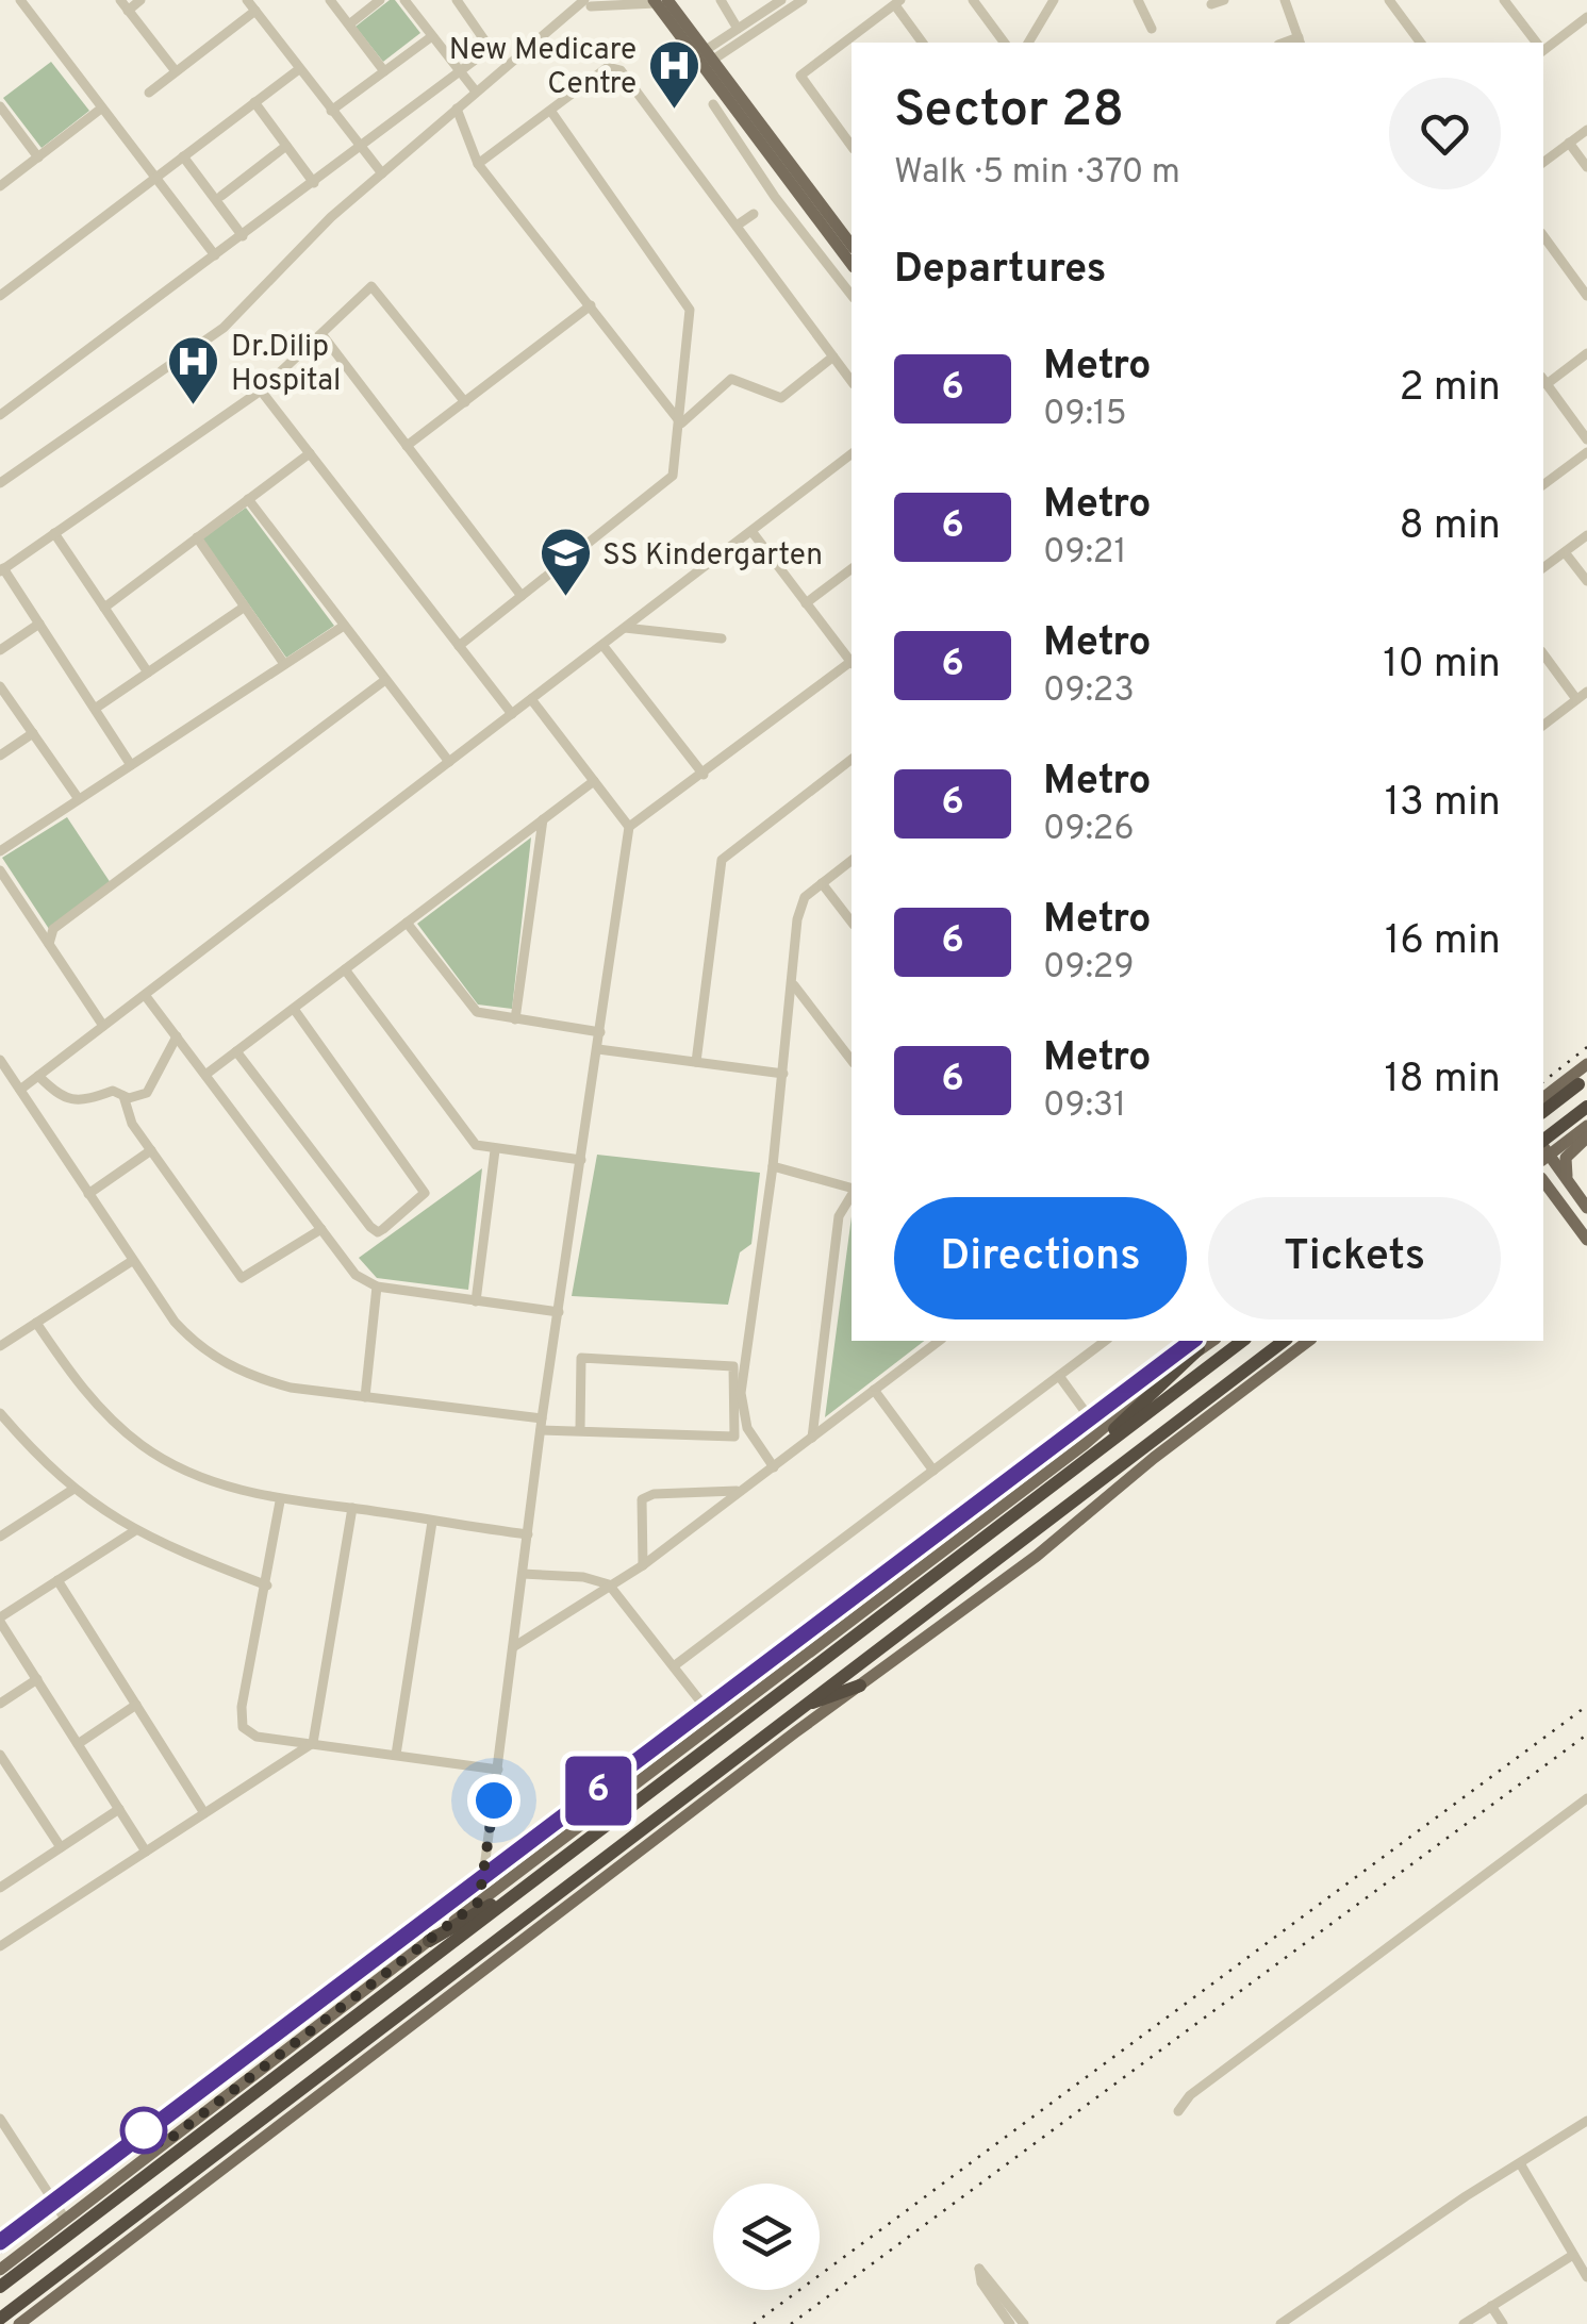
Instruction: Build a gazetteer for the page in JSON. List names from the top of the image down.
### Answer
{
  "places": {
    "hospital": ["New Medicare Centre", "Dr.Dilip Hospital"],
    "school or university": ["SS Kindergarten"]
  },
  "lines": ["metro line 6"],
  "page": {
    "on_map": "6",
    "heading": [
      ["Sector 28", "Walk · 5 min · 370 m"],
      "Departures"
    ],
    "list": [
      {
        "mark": "6",
        "name": "Metro",
        "note": "09:15",
        "value": "2 min"
      },
      {
        "mark": "6",
        "name": "Metro",
        "note": "09:21",
        "value": "8 min"
      },
      {
        "mark": "6",
        "name": "Metro",
        "note": "09:23",
        "value": "10 min"
      },
      {
        "mark": "6",
        "name": "Metro",
        "note": "09:26",
        "value": "13 min"
      },
      {
        "mark": "6",
        "name": "Metro",
        "note": "09:29",
        "value": "16 min"
      },
      {
        "mark": "6",
        "name": "Metro",
        "note": "09:31",
        "value": "18 min"
      }
    ],
    "buttons": ["Directions", "Tickets"]
  }
}
